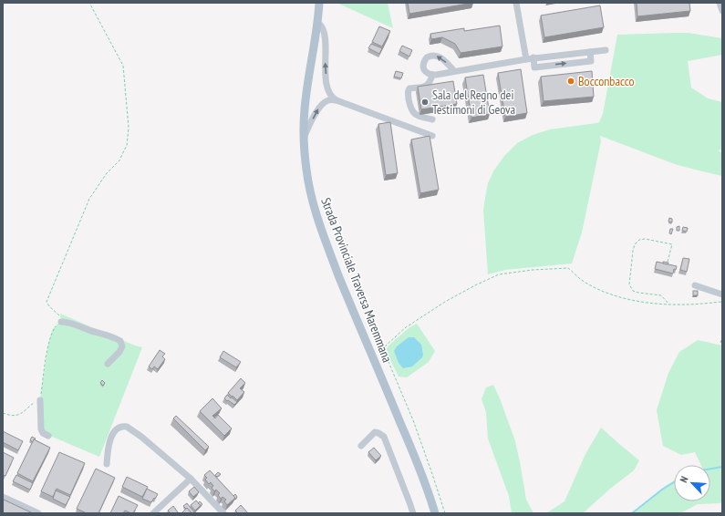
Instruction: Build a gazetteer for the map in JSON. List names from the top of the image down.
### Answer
{
  "streets": {
    "main road": ["Strada Provinciale Traversa Maremmana"]
  },
  "places": ["Bocconbacco", "Sala del Regno dei Testimoni di Geova"],
  "north": "top left"
}
